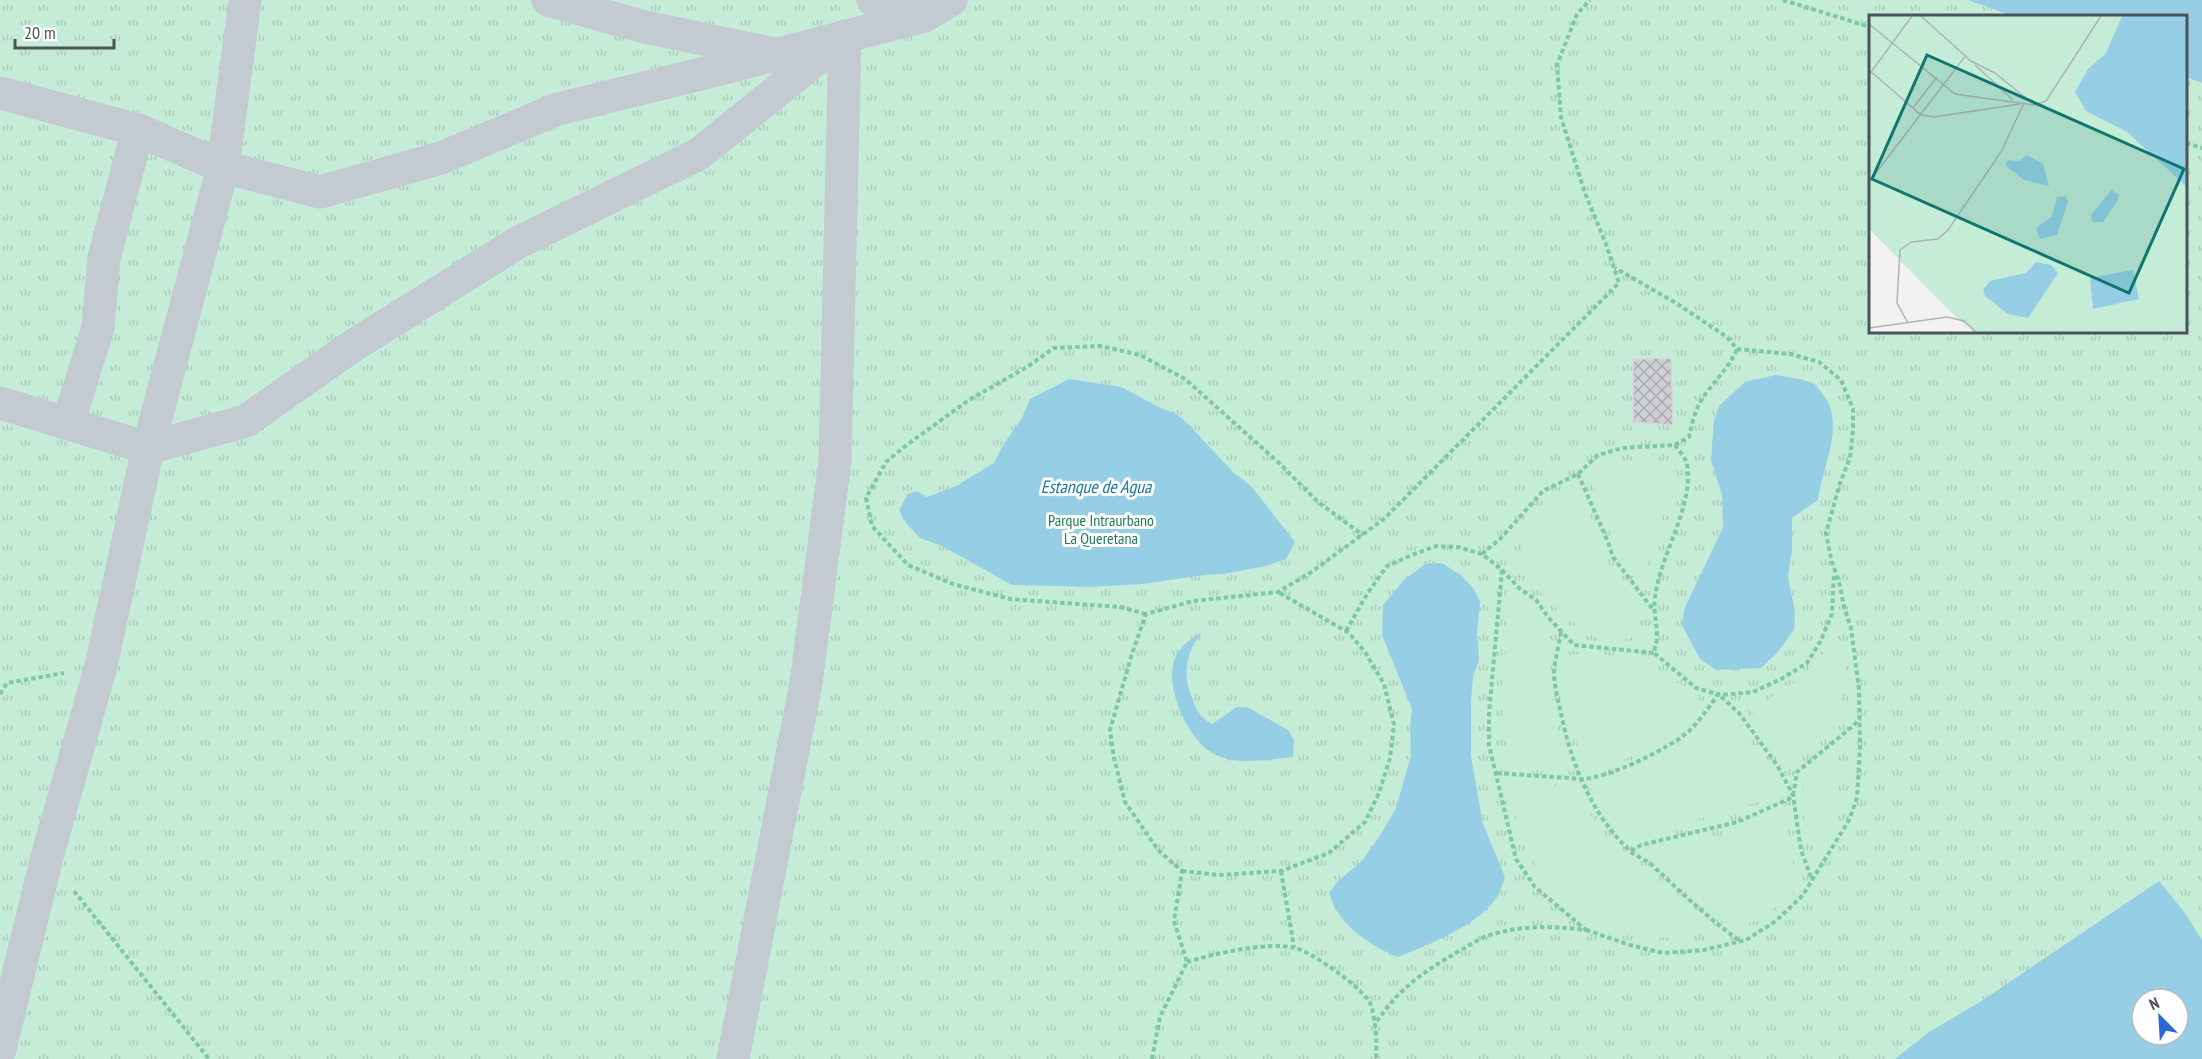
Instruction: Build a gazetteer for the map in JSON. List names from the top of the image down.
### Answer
{
  "water": ["Estanque de Agua"],
  "parks": ["Parque Intraurbano La Queretana"],
  "scale_bar": "20 m",
  "north": "top left"
}
